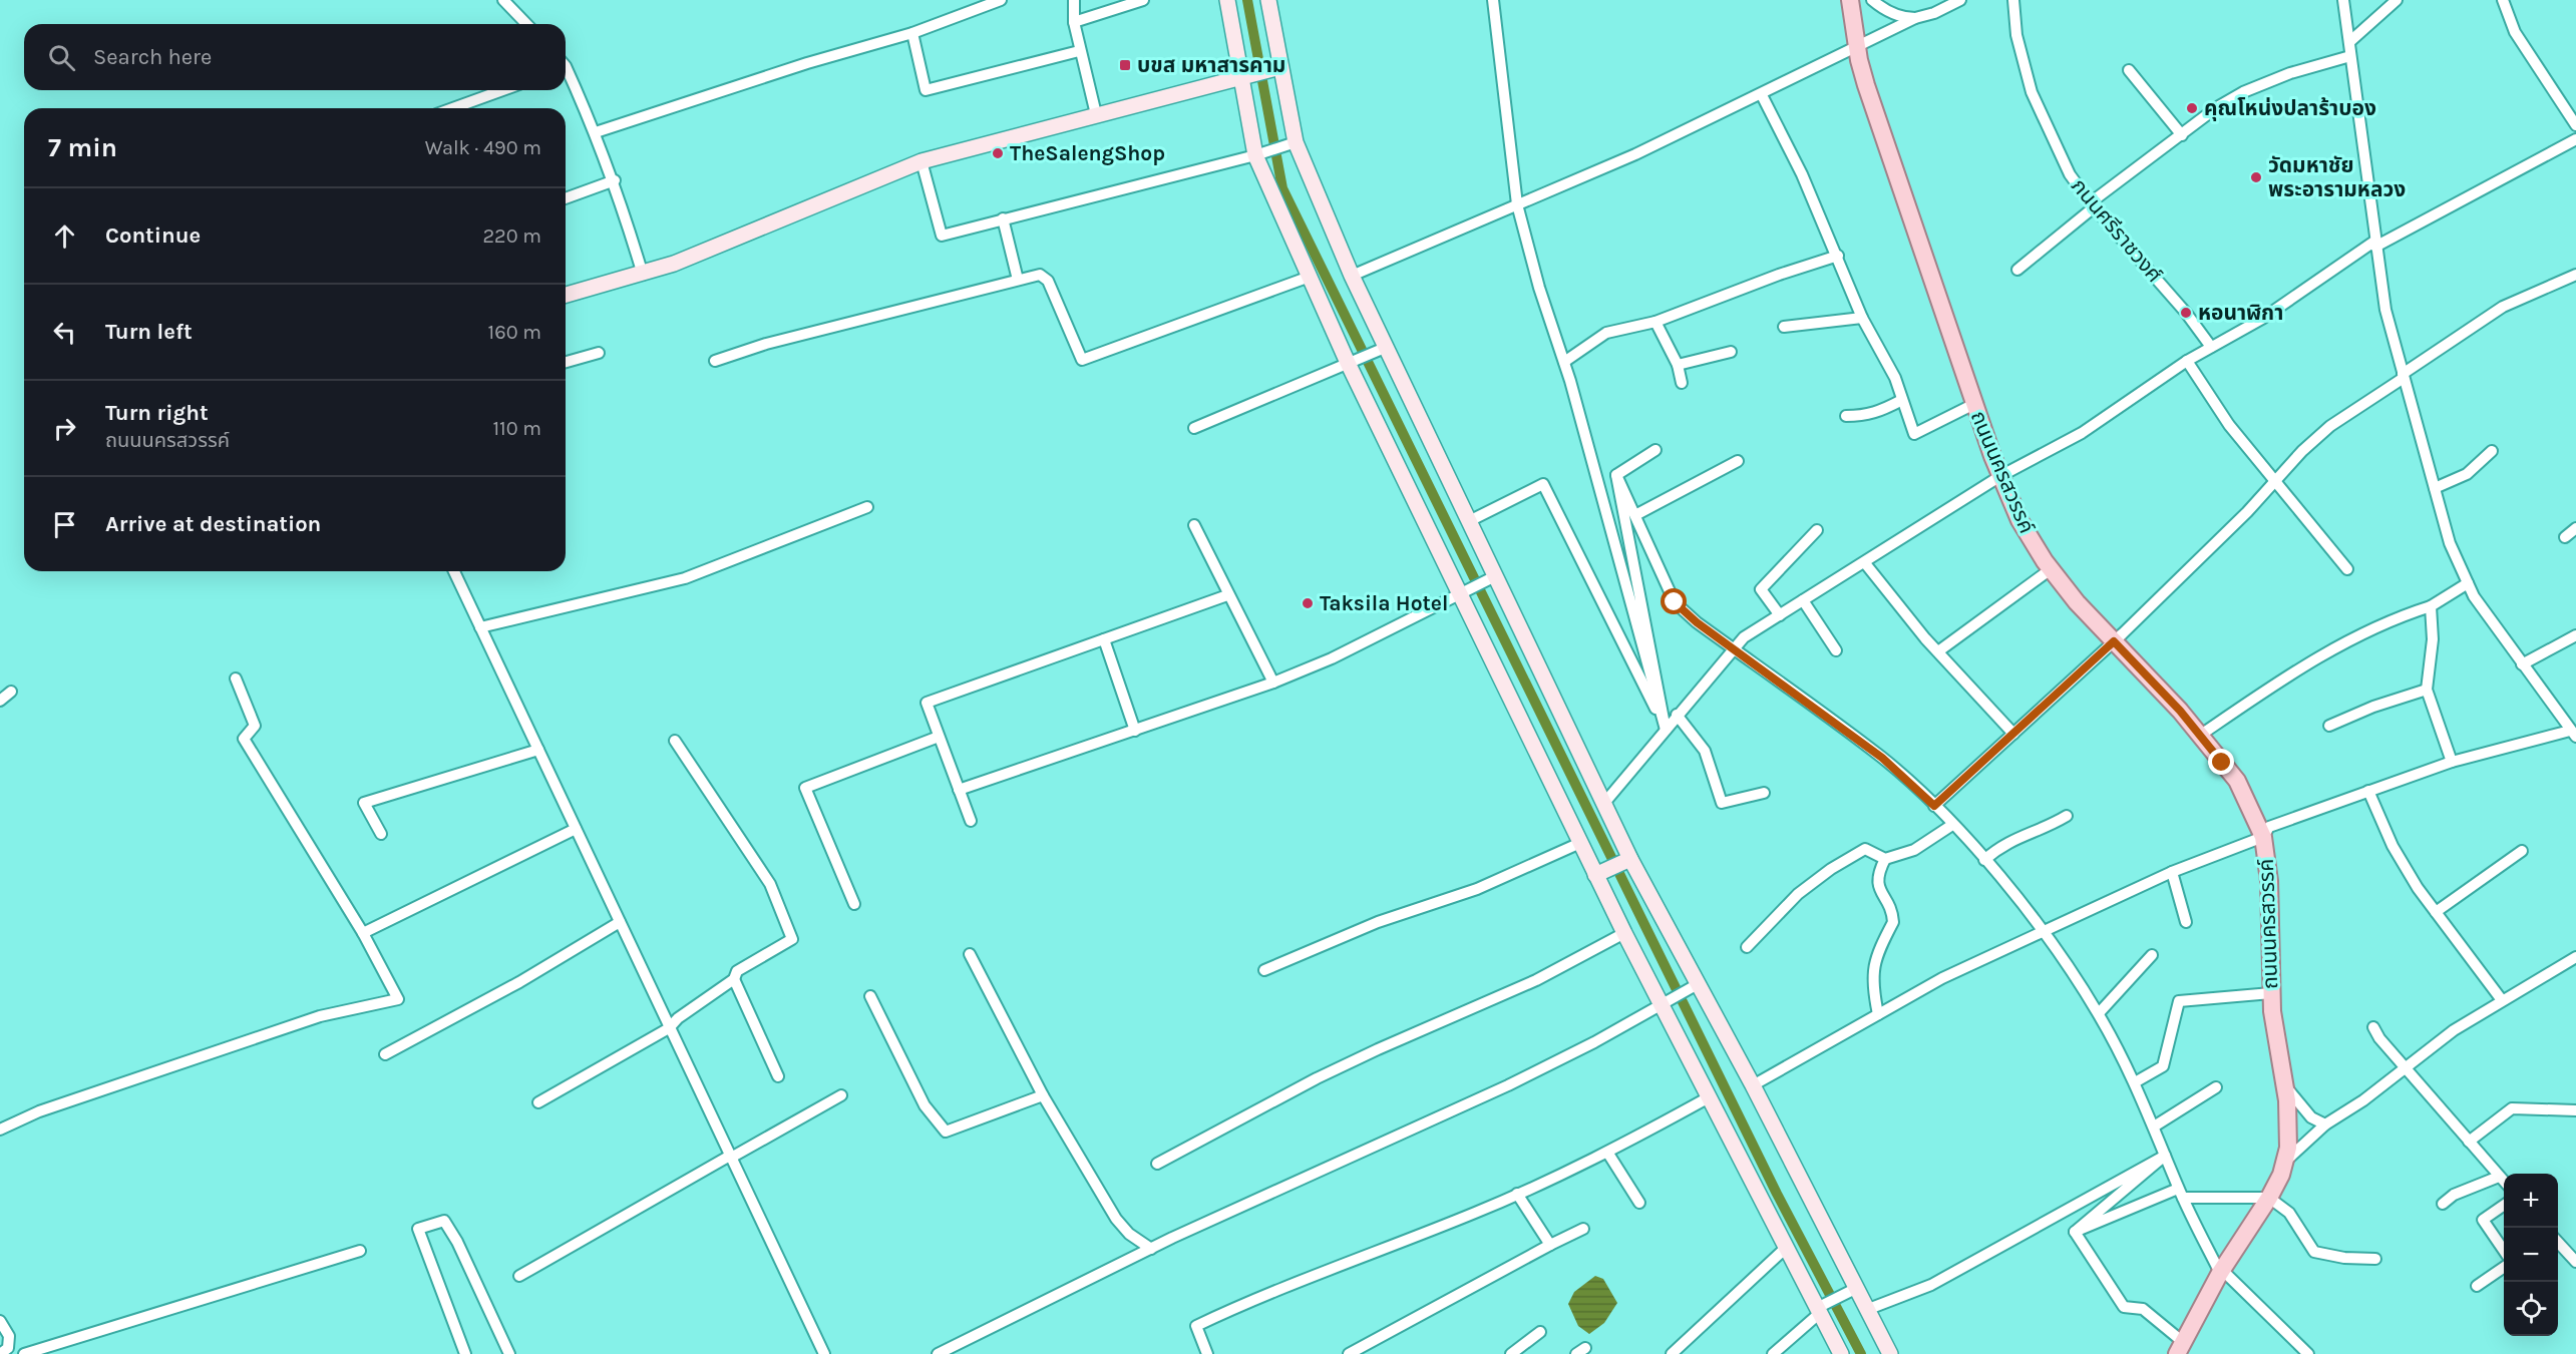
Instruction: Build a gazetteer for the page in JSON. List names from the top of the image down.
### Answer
{
  "streets": {
    "main road": ["ถนนนครสวรรค์"],
    "street": ["ภนนศรีราชวงศ์"]
  },
  "places": {
    "transit": ["บขส มหาสารคาม"],
    "other": [
      "คุณโหน่งปลาร้าบอง",
      "TheSalengShop",
      "วัดมหาชัย พระอารามหลวง",
      "หอนาฬิกา",
      "Taksila Hotel"
    ]
  },
  "page": {
    "search": "Search here",
    "heading": ["7 min", "Walk · 490 m"],
    "list": [
      ["Continue", "220 m"],
      ["Turn left", "160 m"],
      ["Turn right", "ถนนนครสวรรค์", "110 m"],
      "Arrive at destination"
    ],
    "map_buttons": ["+", "−"]
  }
}
